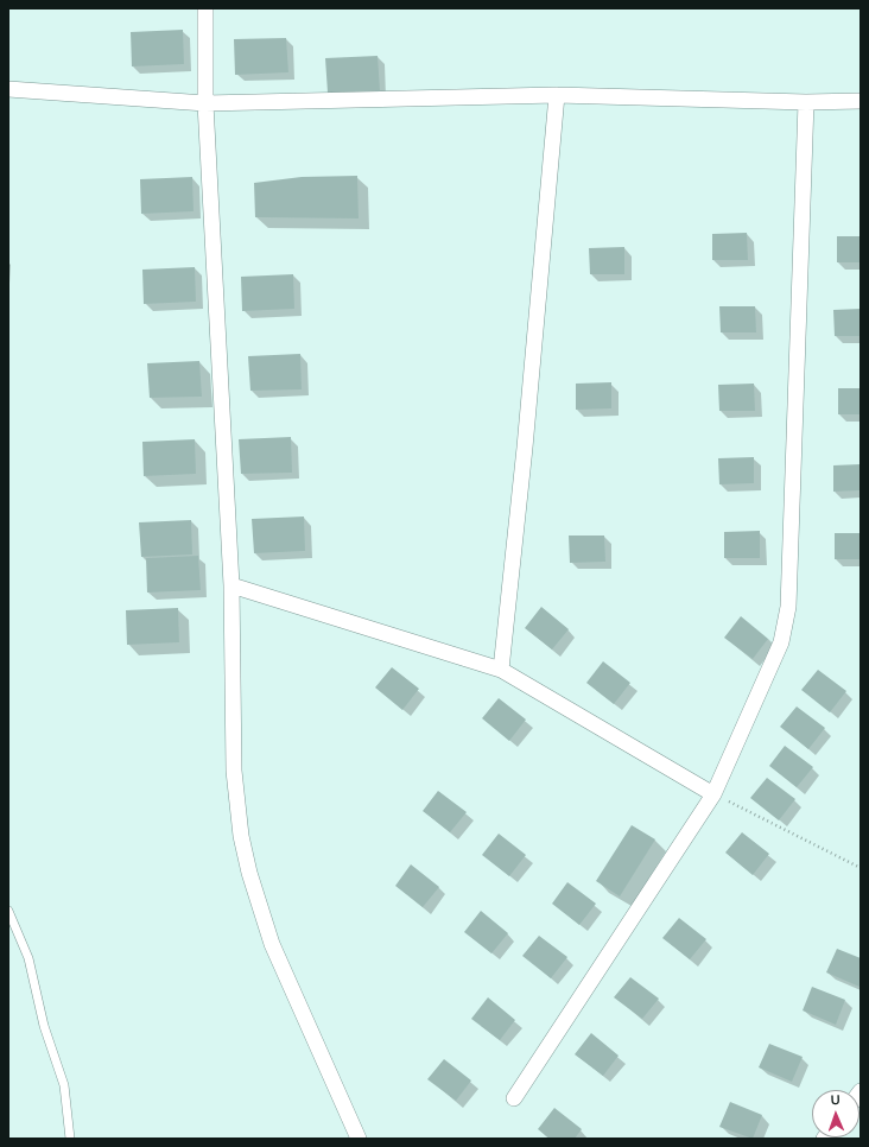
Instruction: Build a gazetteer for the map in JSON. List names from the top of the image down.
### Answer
{
  "north": "top"
}
